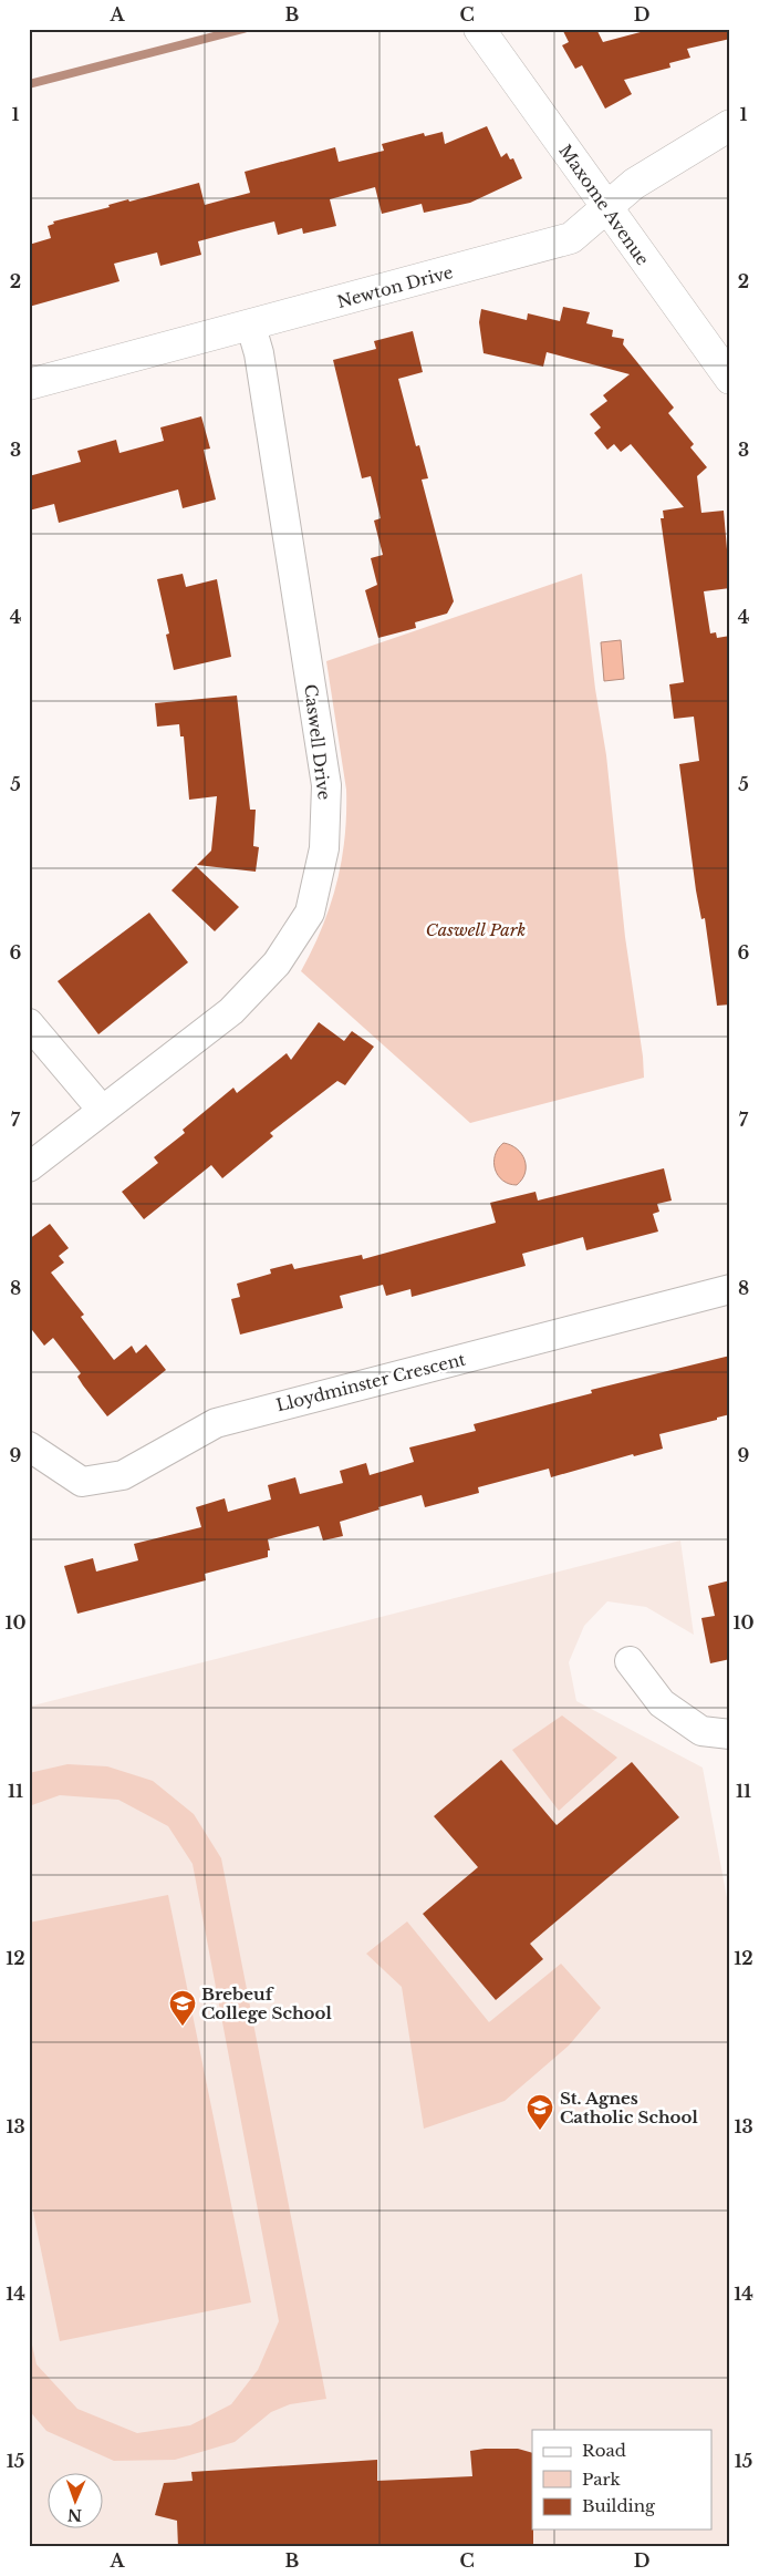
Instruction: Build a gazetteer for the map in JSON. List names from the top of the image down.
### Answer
{
  "streets": {
    "street": [
      "Maxome Avenue",
      "Newton Drive",
      "Caswell Drive",
      "Lloydminster Crescent"
    ]
  },
  "crossings": [
    ["Maxome Avenue", "Newton Drive"],
    ["Newton Drive", "Caswell Drive"]
  ],
  "parks": ["Caswell Park"],
  "places": {
    "school or university": ["Brebeuf College School", "St. Agnes Catholic School"]
  },
  "legend": ["Road", "Park", "Building"],
  "north": "bottom",
  "grid": {
    "columns": [
      "A",
      "B",
      "C",
      "D"
    ],
    "rows": [
      "1",
      "2",
      "3",
      "4",
      "5",
      "6",
      "7",
      "8",
      "9",
      "10",
      "11",
      "12",
      "13",
      "14",
      "15"
    ]
  }
}
